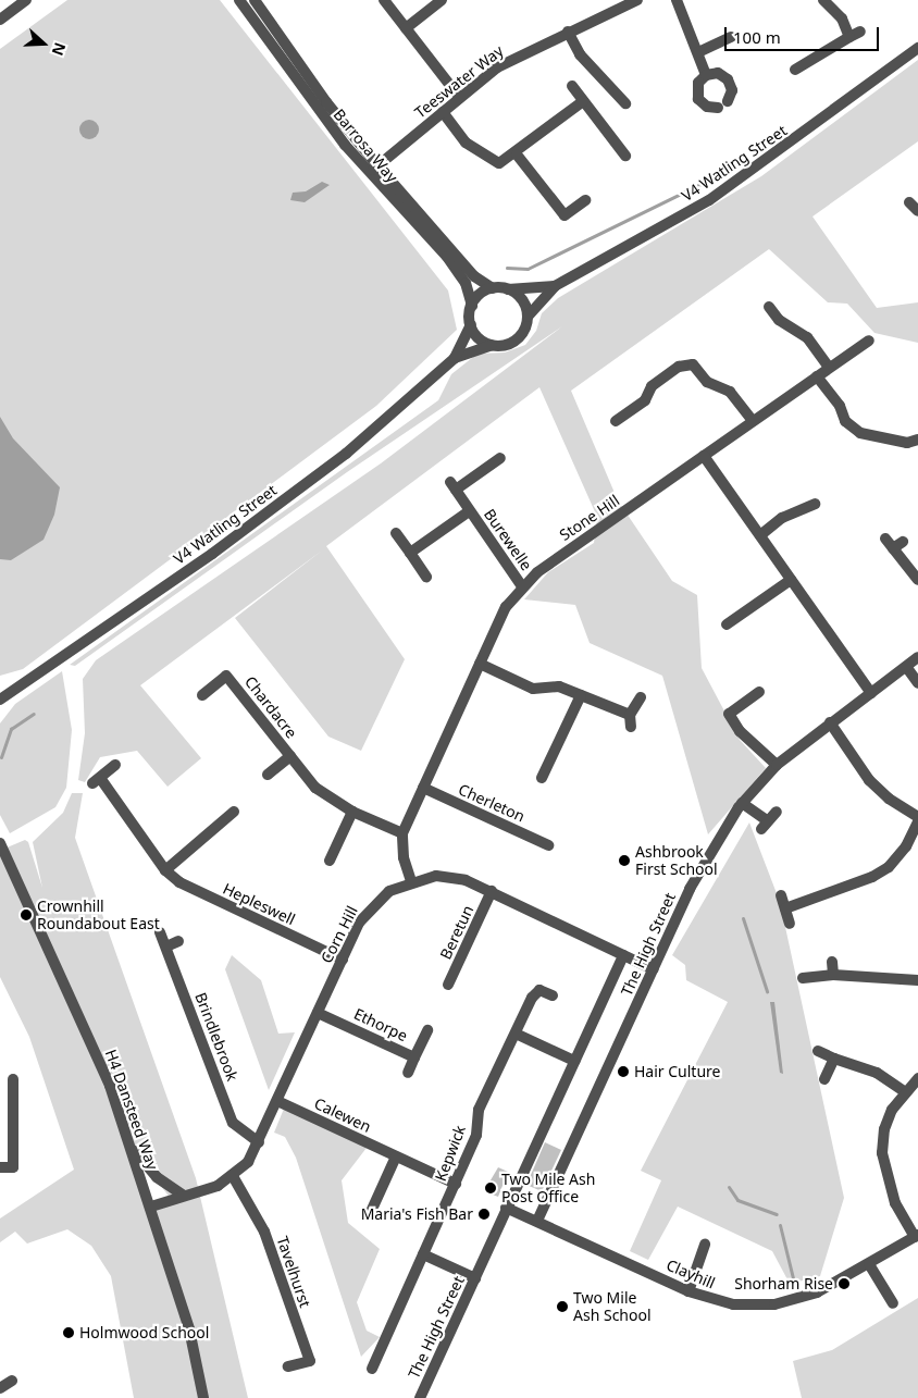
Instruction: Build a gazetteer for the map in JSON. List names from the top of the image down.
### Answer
{
  "streets": {
    "street": [
      "Teeswater Way",
      "Barrosa Way",
      "V4 Watling Street",
      "Stone Hill",
      "Burewelle",
      "Chardacre",
      "Cherleton",
      "Hepleswell",
      "Beretun",
      "Corn Hill",
      "The High Street",
      "Ethorpe",
      "Brindlebrook",
      "H4 Dansteed Way",
      "Calewen",
      "Kepwick",
      "Tavelhurst",
      "Clayhill"
    ]
  },
  "crossings": [
    ["Teeswater Way", "Barrosa Way"],
    ["Barrosa Way", "V4 Watling Street"],
    ["Stone Hill", "Burewelle"],
    ["Stone Hill", "Chardacre"],
    ["Stone Hill", "Cherleton"],
    ["Stone Hill", "Corn Hill"],
    ["Hepleswell", "Corn Hill"],
    ["Beretun", "Corn Hill"],
    ["Corn Hill", "The High Street"],
    ["Corn Hill", "Ethorpe"],
    ["Corn Hill", "Brindlebrook"],
    ["Corn Hill", "H4 Dansteed Way"],
    ["Corn Hill", "Calewen"],
    ["Corn Hill", "Tavelhurst"],
    ["The High Street", "Clayhill"],
    ["Calewen", "Kepwick"]
  ],
  "places": [
    "Ashbrook First School",
    "Crownhill Roundabout East",
    "Hair Culture",
    "Two Mile Ash Post Office",
    "Maria's Fish Bar",
    "Shorham Rise",
    "Two Mile Ash School",
    "Holmwood School"
  ],
  "scale_bar": "100 m",
  "north": "right"
}
